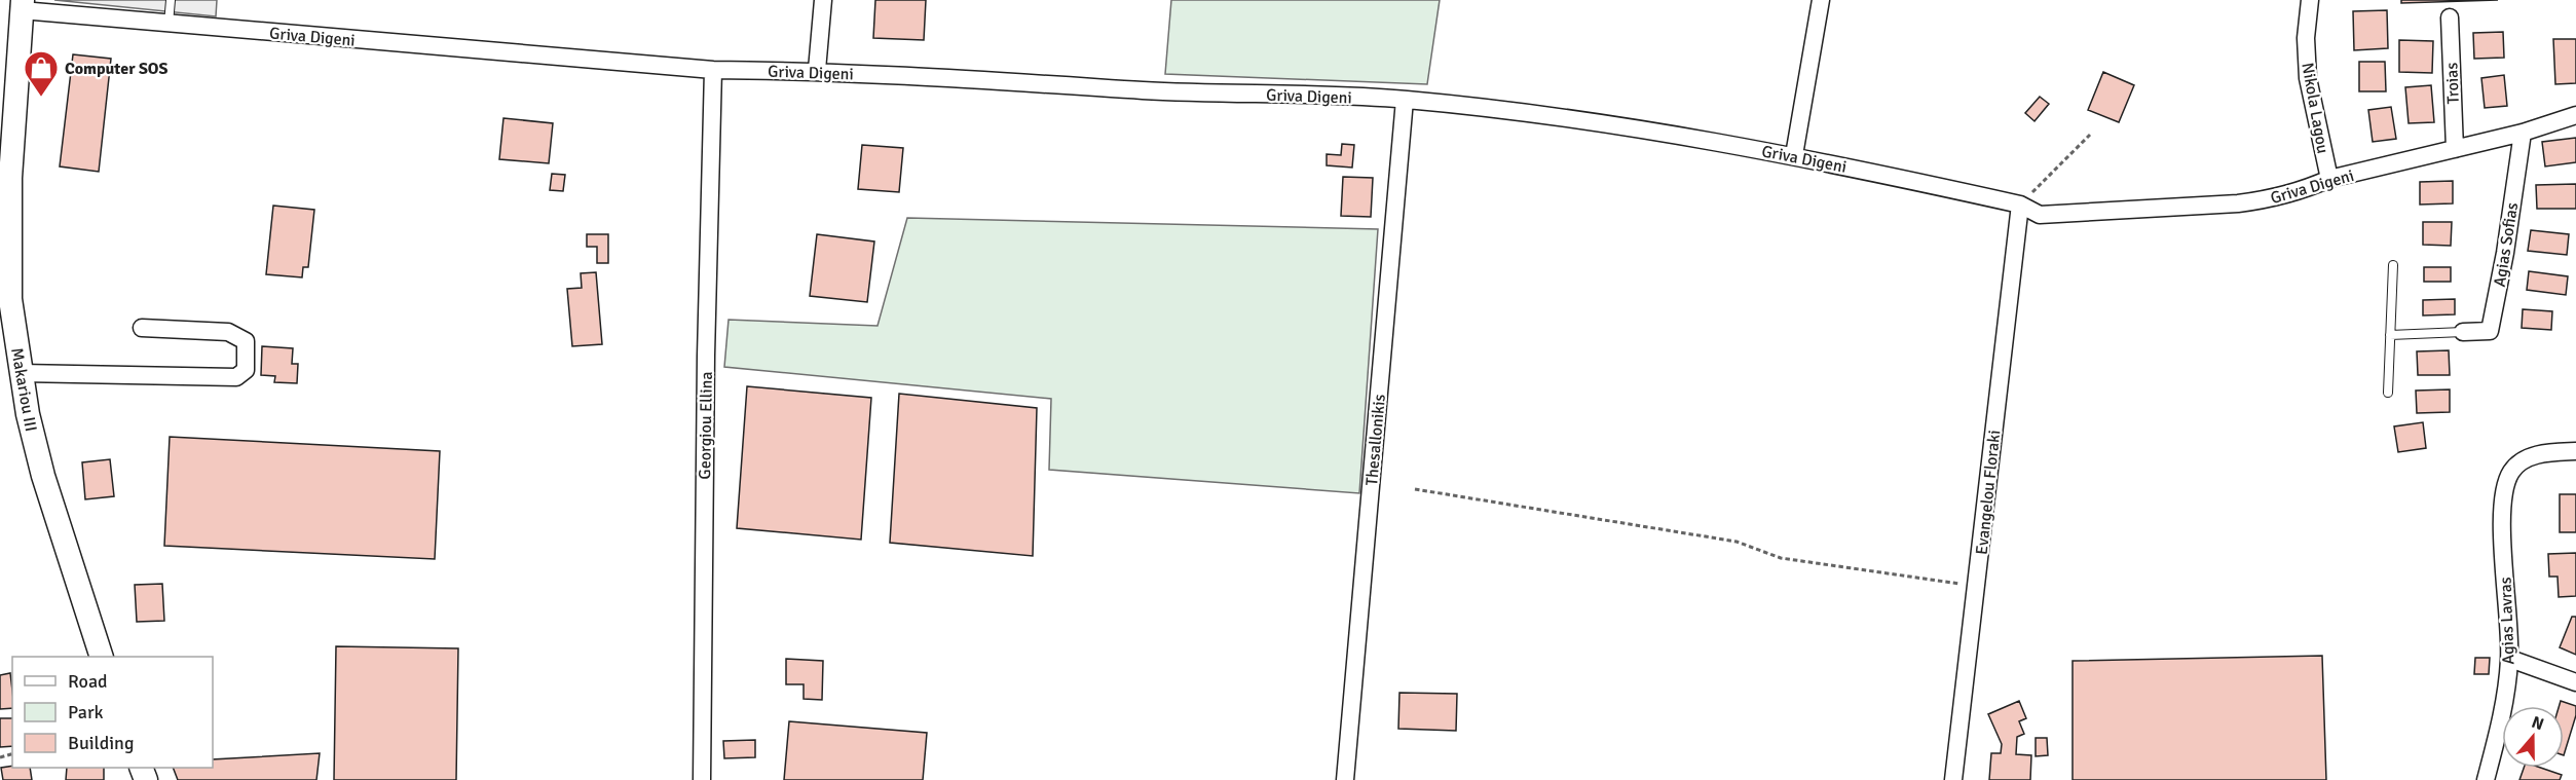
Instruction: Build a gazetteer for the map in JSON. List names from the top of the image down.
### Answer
{
  "streets": {
    "main road": ["Makariou III"],
    "street": [
      "Griva Digeni",
      "Troias",
      "Nikola Lagou",
      "Agias Sofias",
      "Georgiou Ellina",
      "Thesallonikis",
      "Evangelou Floraki",
      "Agias Lavras"
    ]
  },
  "crossings": [
    ["Griva Digeni", "Troias"],
    ["Griva Digeni", "Nikola Lagou"],
    ["Griva Digeni", "Agias Sofias"],
    ["Griva Digeni", "Makariou III"],
    ["Griva Digeni", "Georgiou Ellina"],
    ["Griva Digeni", "Thesallonikis"],
    ["Griva Digeni", "Evangelou Floraki"]
  ],
  "places": {
    "shop": ["Computer SOS"]
  },
  "legend": ["Road", "Park", "Building"],
  "north": "top"
}
